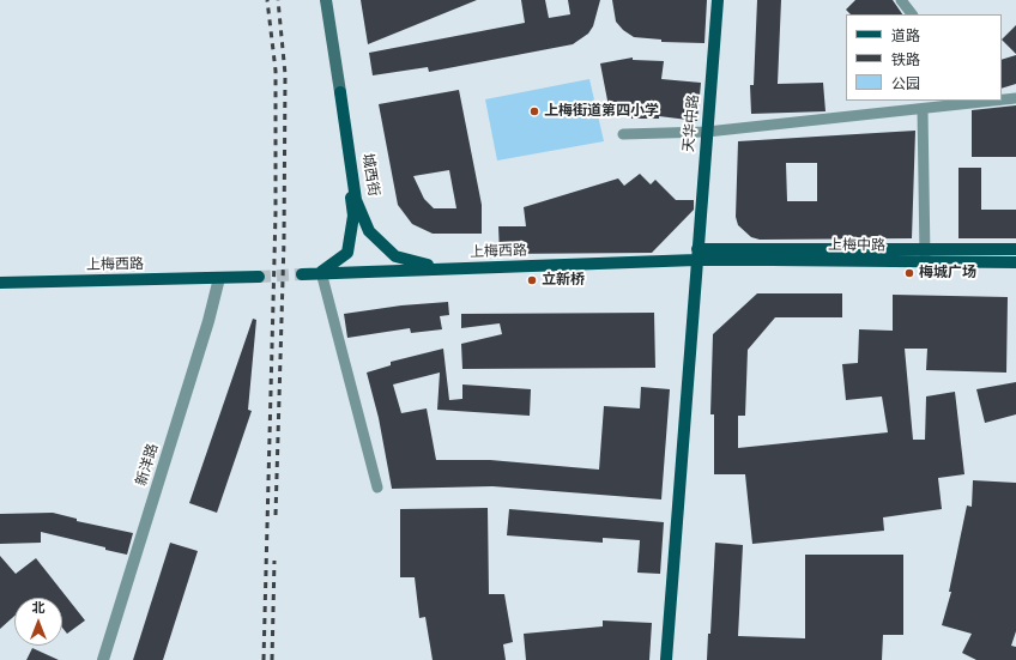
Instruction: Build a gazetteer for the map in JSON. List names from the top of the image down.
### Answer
{
  "streets": {
    "main road": [
      "天华中路",
      "城西街",
      "上梅中路",
      "上梅西路"
    ],
    "street": ["新洋路"]
  },
  "crossings": [
    ["天华中路", "上梅中路"],
    ["天华中路", "上梅西路"],
    ["城西街", "上梅西路"],
    ["上梅中路", "上梅西路"],
    ["上梅西路", "新洋路"]
  ],
  "places": ["上梅街道第四小学", "梅城广场", "立新桥"],
  "legend": ["道路", "铁路", "公园"],
  "north": "top"
}
